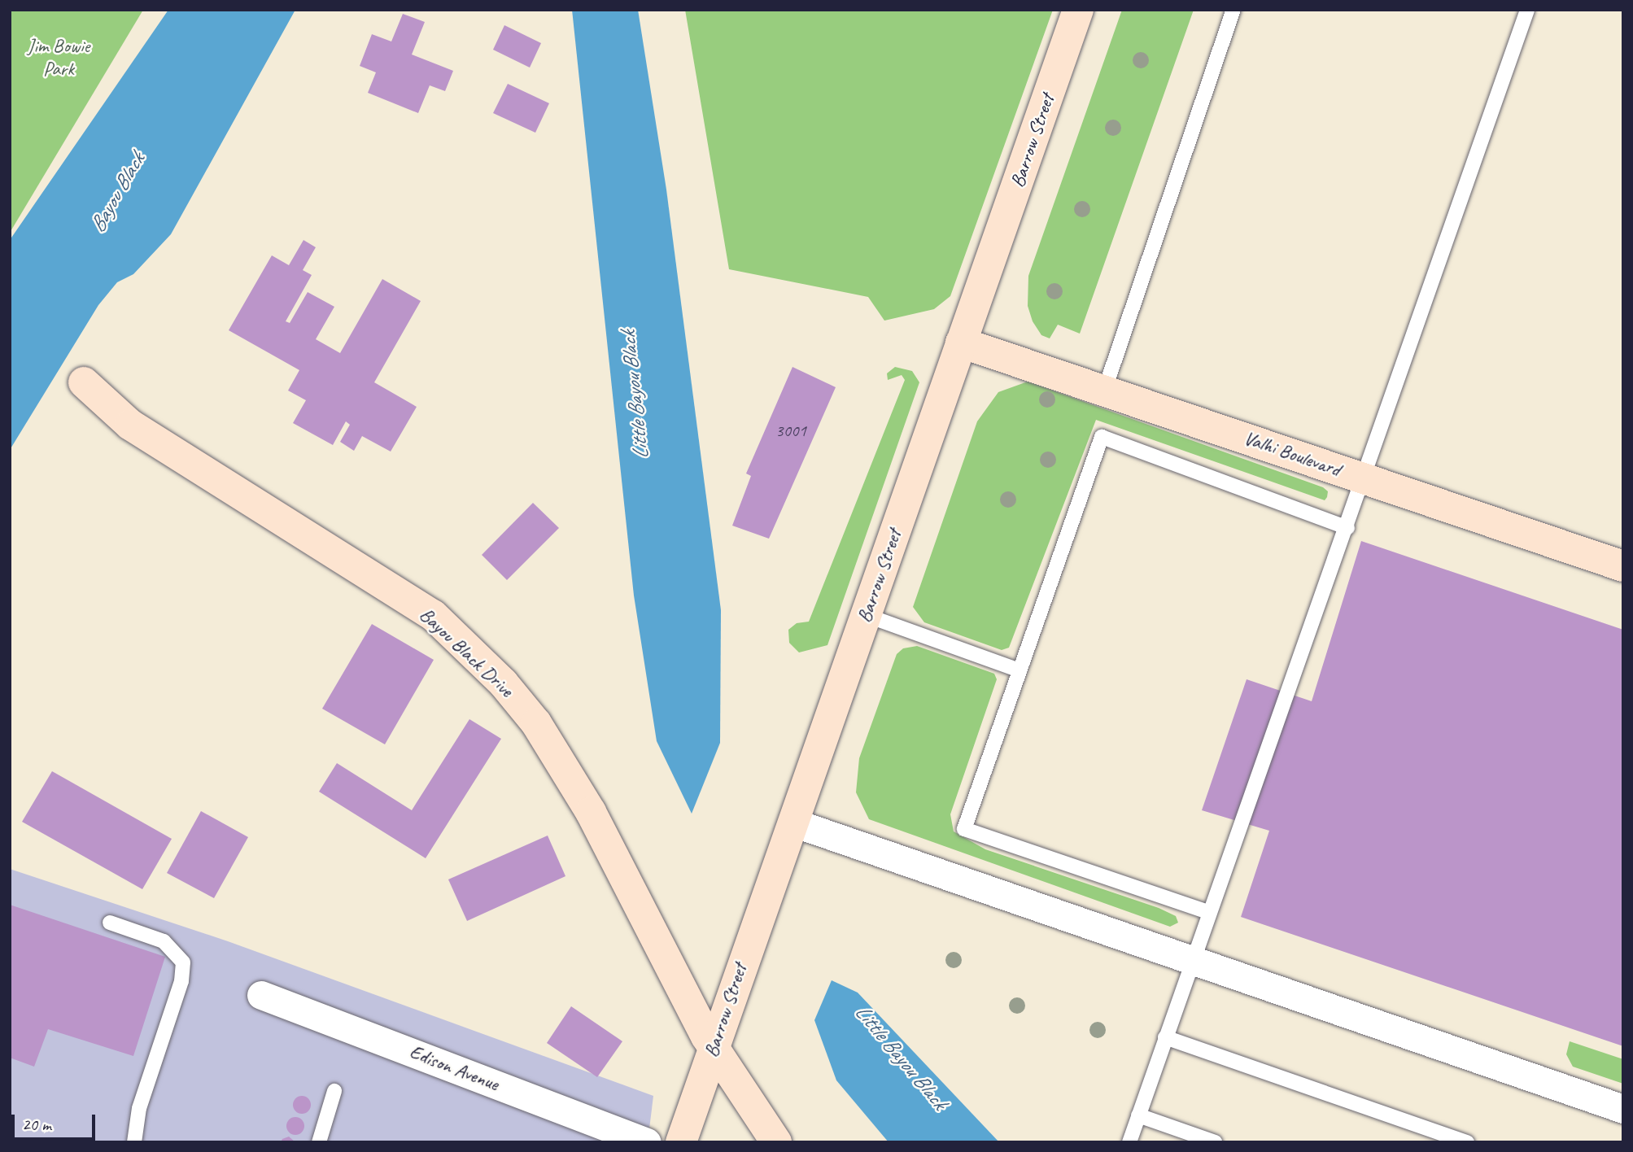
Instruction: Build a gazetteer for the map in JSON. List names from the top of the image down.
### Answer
{
  "streets": {
    "street": [
      "Barrow Street",
      "Valhi Boulevard",
      "Bayou Black Drive",
      "Edison Avenue"
    ]
  },
  "crossings": [
    ["Barrow Street", "Valhi Boulevard"],
    ["Barrow Street", "Bayou Black Drive"]
  ],
  "water": ["Bayou Black", "Little Bayou Black"],
  "parks": ["Jim Bowie Park"],
  "house_numbers": ["3001"],
  "scale_bar": "20 m"
}
